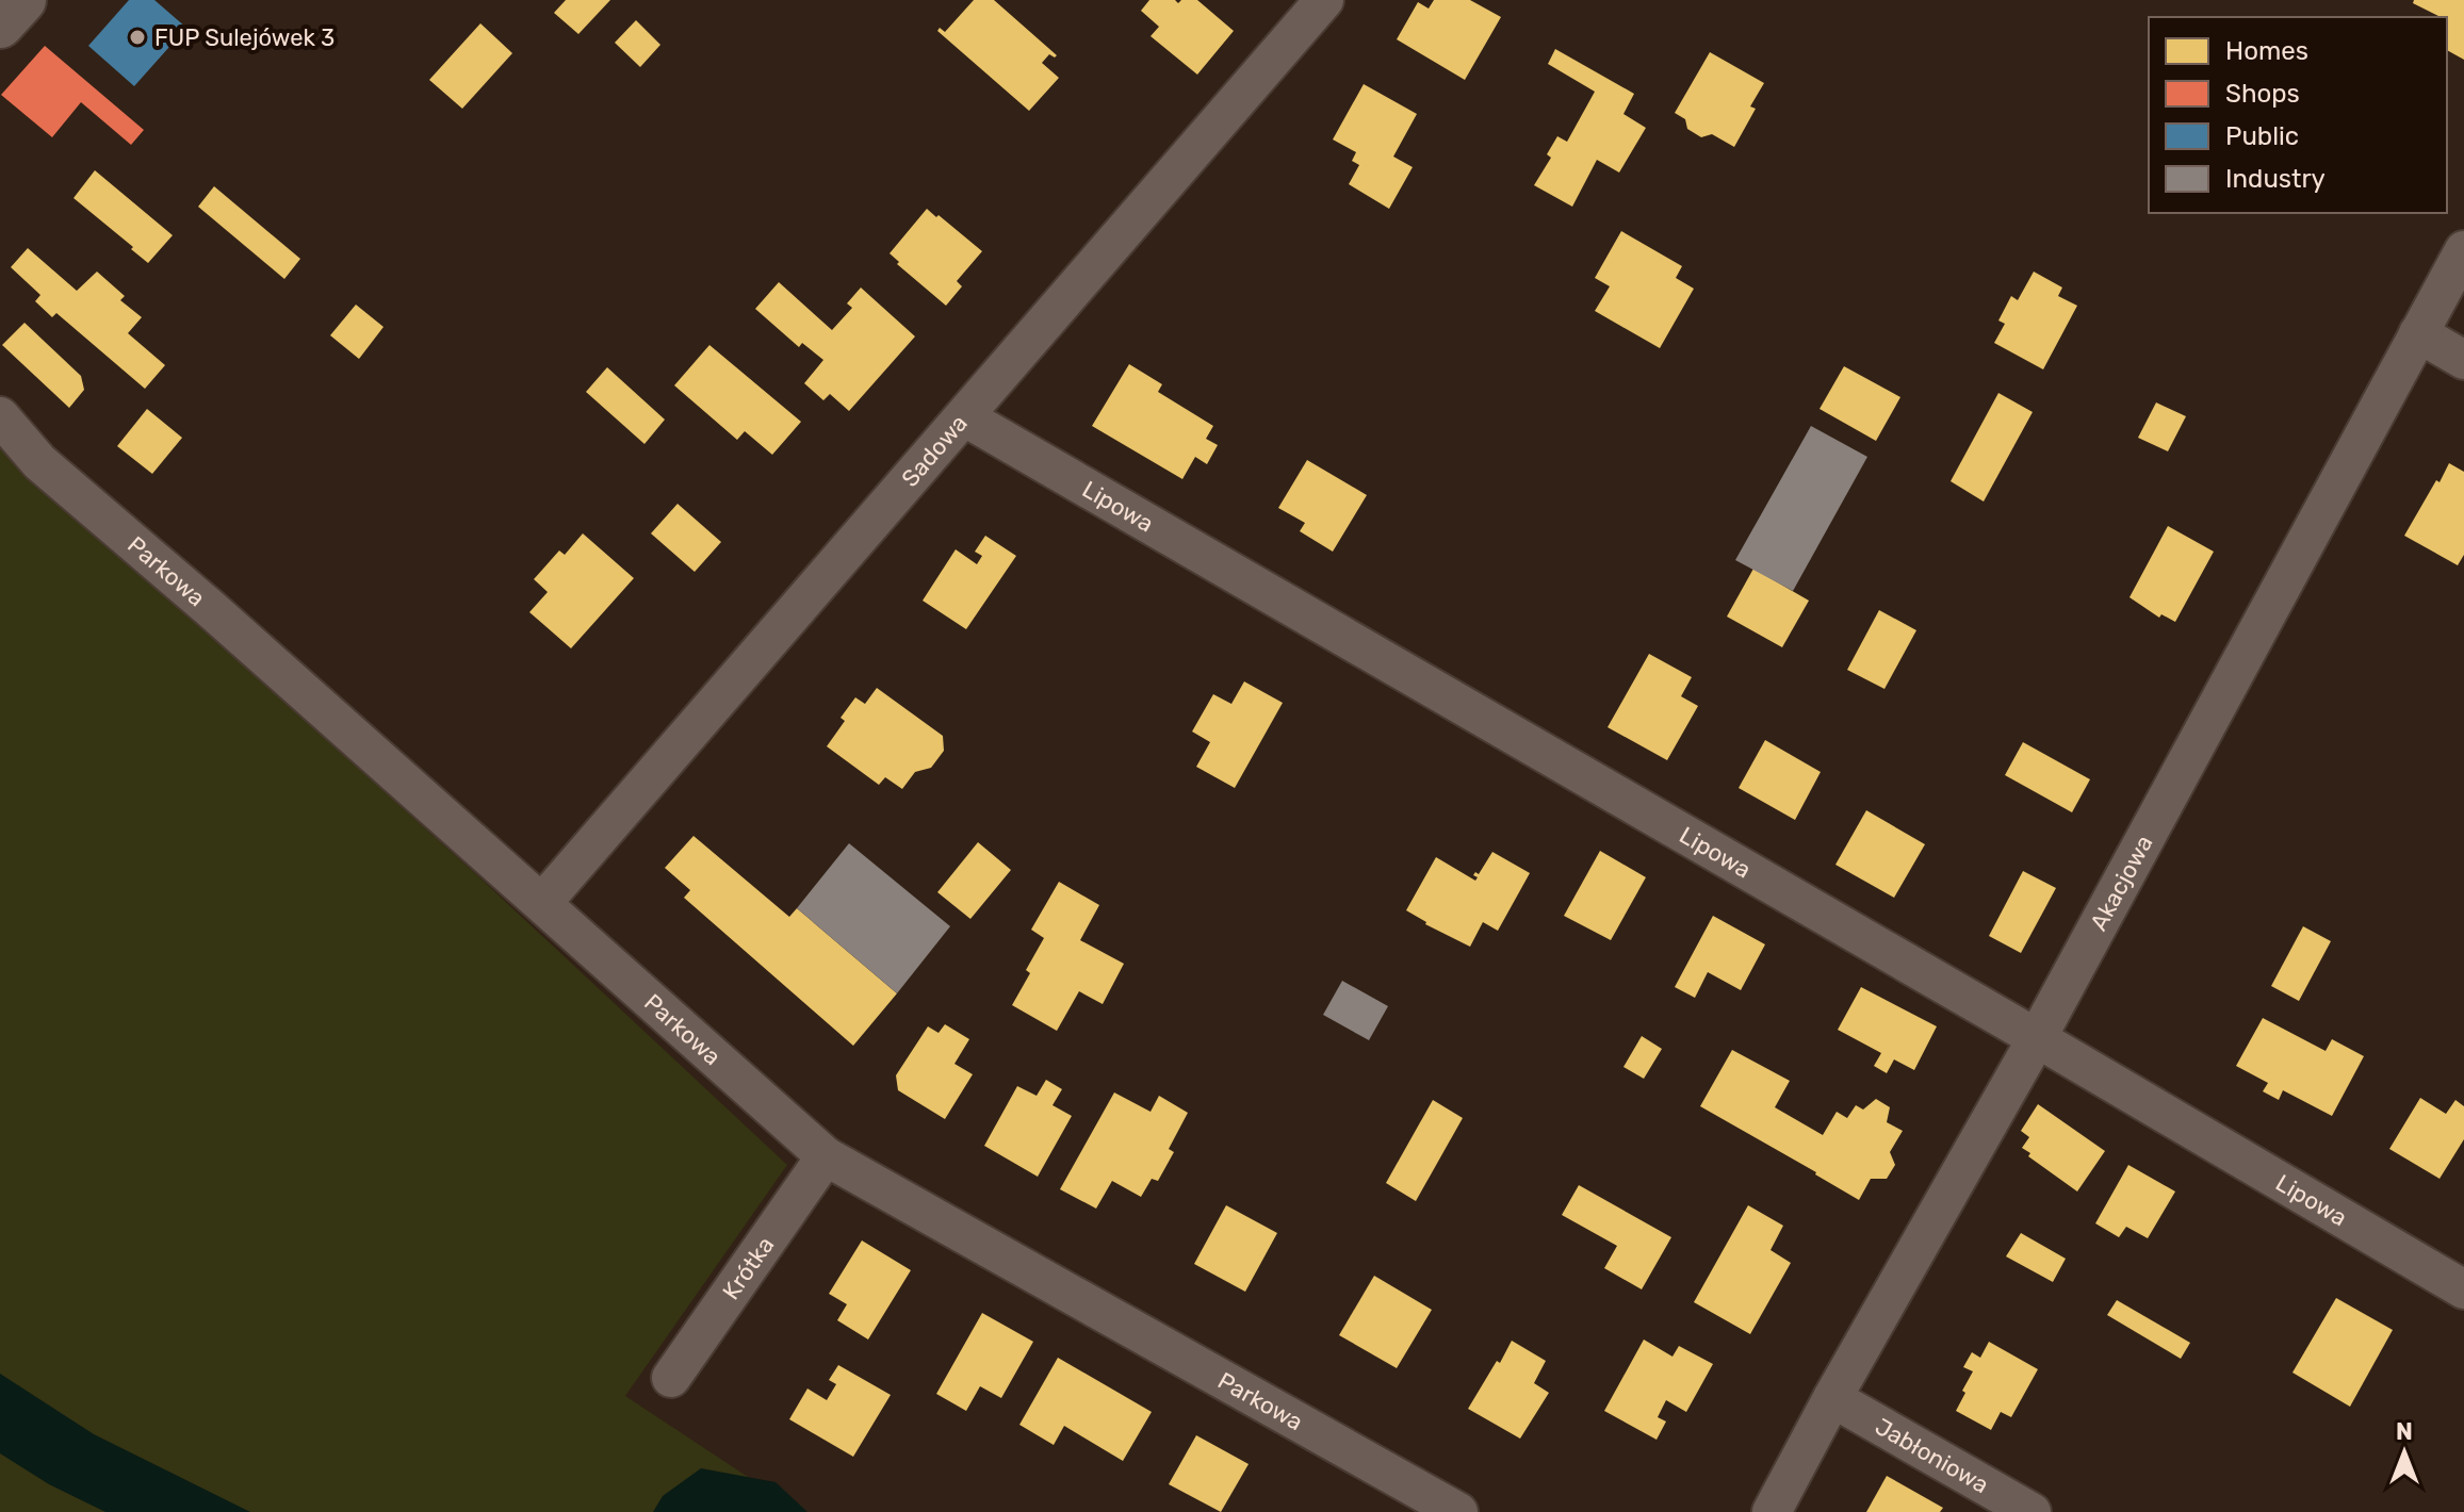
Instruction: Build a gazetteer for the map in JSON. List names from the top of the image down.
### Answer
{
  "streets": {
    "street": [
      "Sadowa",
      "Lipowa",
      "Parkowa",
      "Akacjowa",
      "Krótka",
      "Jabłoniowa"
    ]
  },
  "crossings": [
    ["Sadowa", "Lipowa"],
    ["Sadowa", "Parkowa"],
    ["Lipowa", "Akacjowa"],
    ["Parkowa", "Krótka"],
    ["Akacjowa", "Jabłoniowa"]
  ],
  "places": ["FUP Sulejówek 3"],
  "legend": [
    "Homes",
    "Shops",
    "Public",
    "Industry"
  ],
  "north": "top"
}
